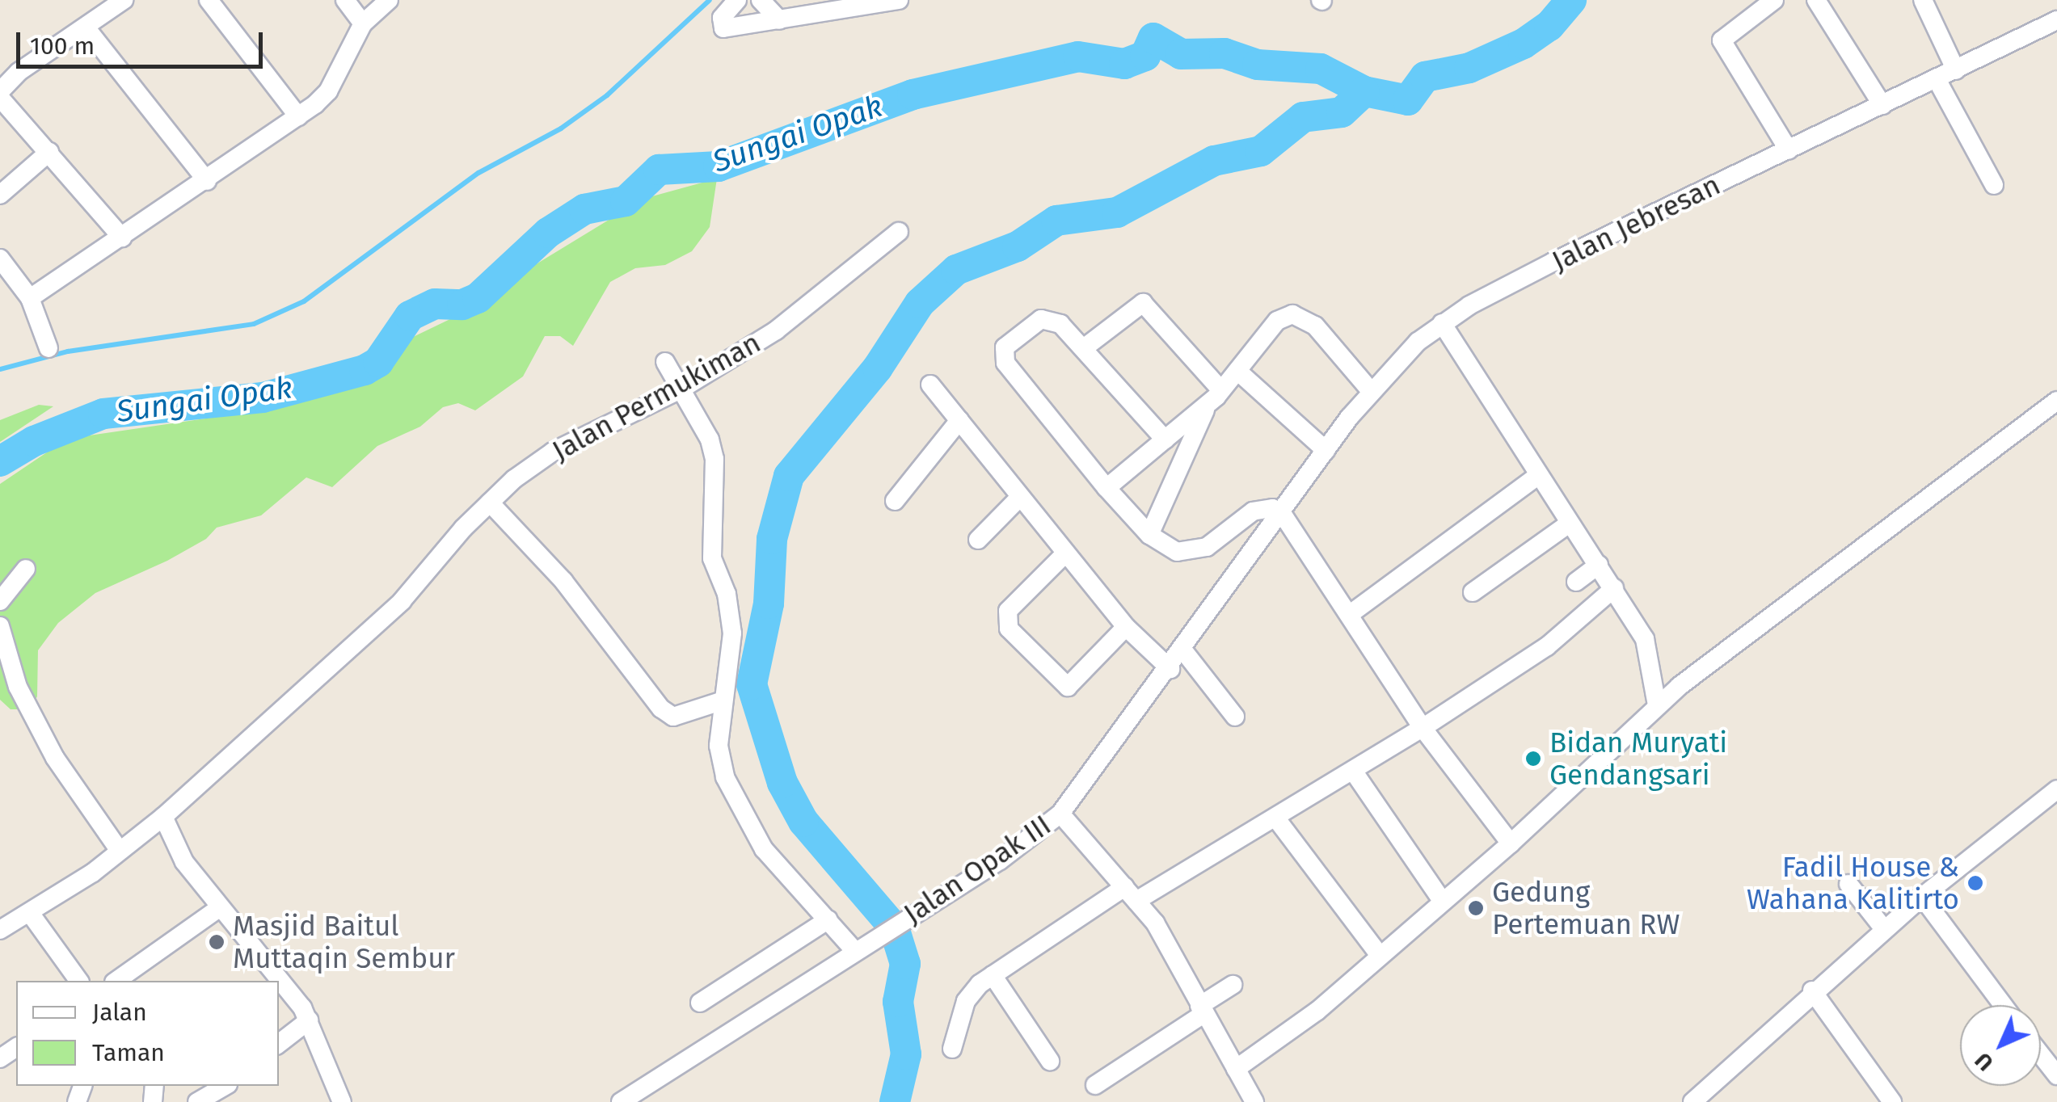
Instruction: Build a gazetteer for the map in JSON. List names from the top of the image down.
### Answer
{
  "streets": {
    "street": ["Jalan Jebresan", "Jalan Permukiman", "Jalan Opak III"]
  },
  "crossings": [
    ["Jalan Jebresan", "Jalan Opak III"]
  ],
  "water": ["Sungai Opak"],
  "places": [
    "Bidan Muryati Gendangsari",
    "Fadil House & Wahana Kalitirto",
    "Gedung Pertemuan RW",
    "Masjid Baitul Muttaqin Sembur"
  ],
  "legend": ["Jalan", "Taman"],
  "scale_bar": "100 m",
  "north": "bottom left"
}
